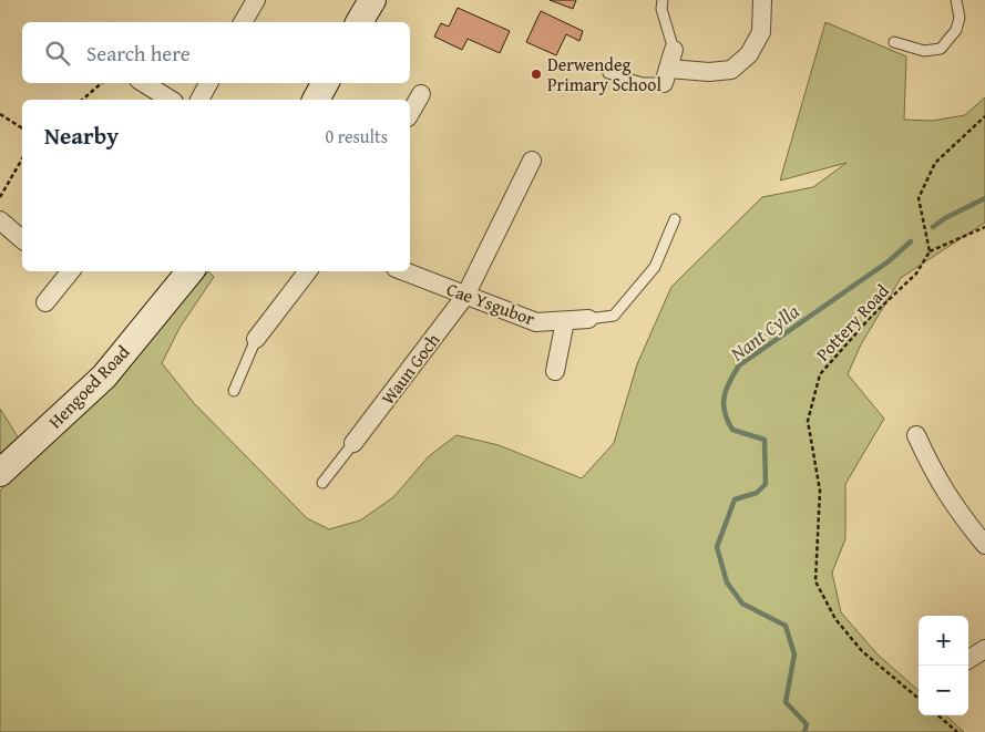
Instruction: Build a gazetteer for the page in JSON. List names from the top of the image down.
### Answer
{
  "streets": {
    "street": ["Cae Ysgubor", "Waun Goch", "Hengoed Road"],
    "path": ["Pottery Road"]
  },
  "crossings": [
    ["Cae Ysgubor", "Waun Goch"]
  ],
  "water": ["Nant Cylla"],
  "places": ["Derwendeg Primary School"],
  "page": {
    "search": "Search here",
    "heading": ["Nearby", "0 results"],
    "map_buttons": ["+", "−"]
  }
}
